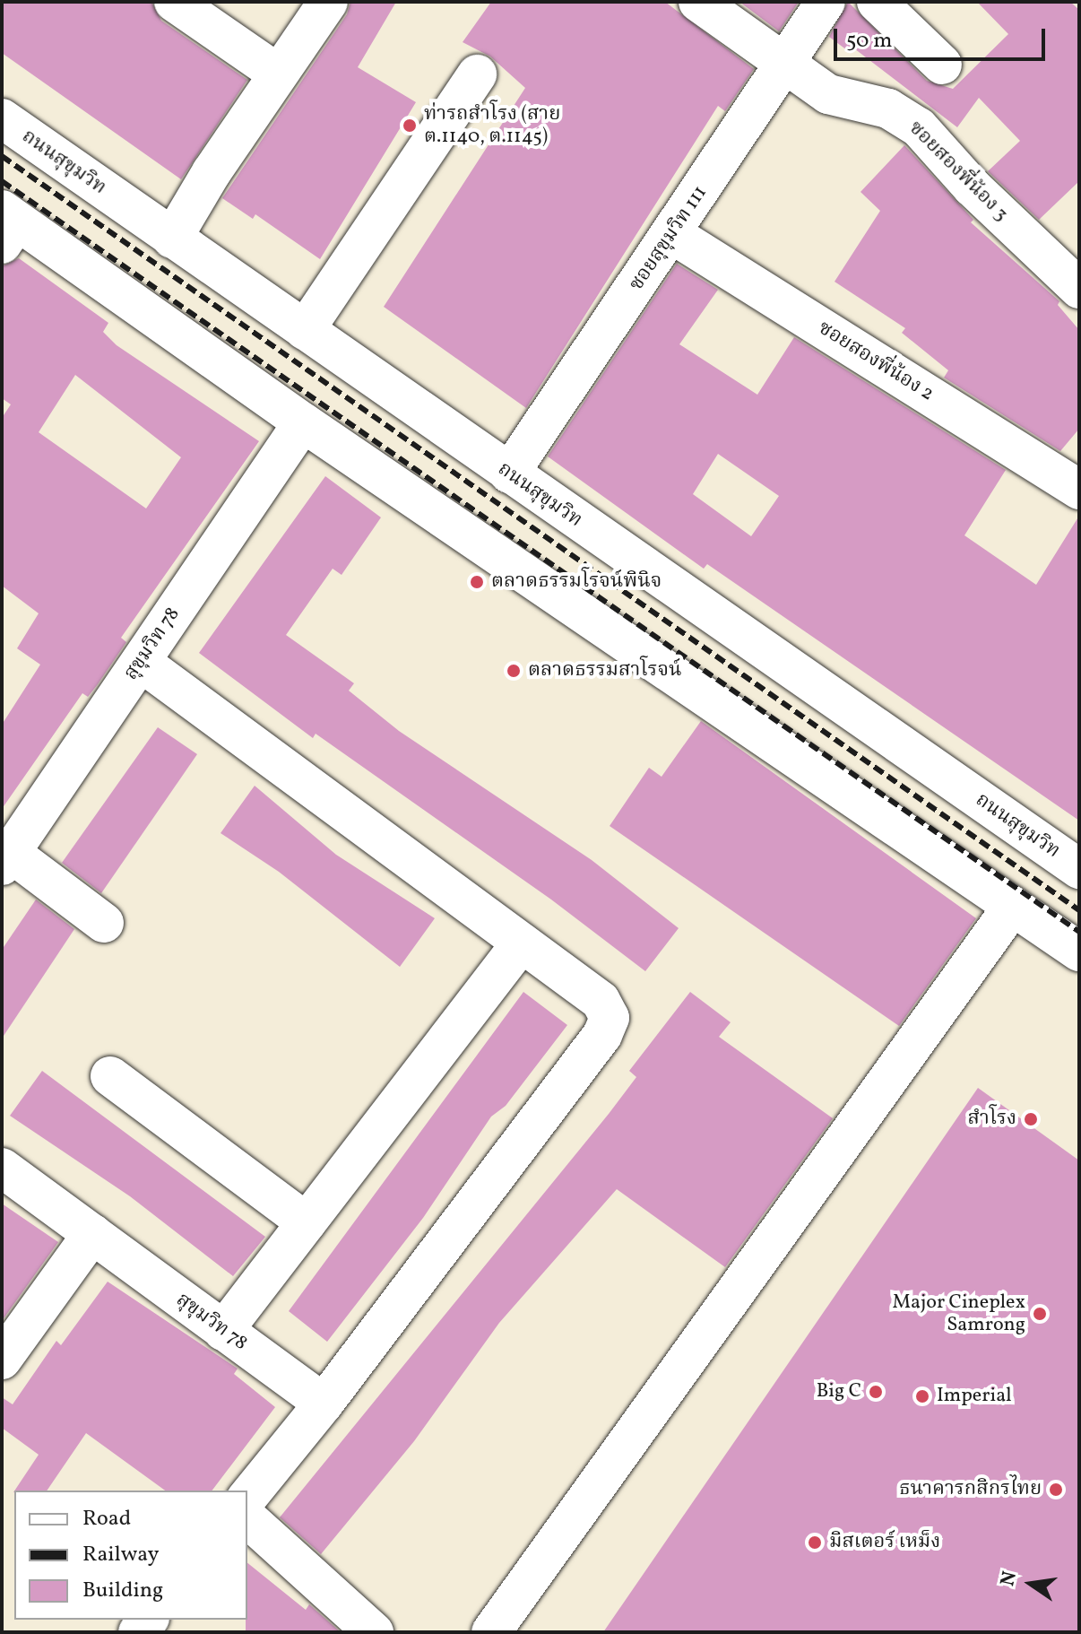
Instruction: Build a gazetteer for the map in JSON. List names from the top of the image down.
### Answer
{
  "streets": {
    "main road": [
      "ถนนสุขุมวิท",
      "ซอยสองพี่น้อง 3",
      "ซอยสุขุมวิท 111",
      "ซอยสองพี่น้อง 2",
      "สุขุมวิท 78"
    ]
  },
  "crossings": [
    ["ถนนสุขุมวิท", "ซอยสุขุมวิท 111"],
    ["ซอยสองพี่น้อง 3", "ซอยสุขุมวิท 111"],
    ["ซอยสุขุมวิท 111", "ซอยสองพี่น้อง 2"]
  ],
  "places": [
    "ท่ารถสำโรง (สาย ต.1140, ต.1145)",
    "ตลาดธรรมโรจน์พินิจ",
    "ตลาดธรรมสาโรจน์",
    "สำโรง",
    "Major Cineplex Samrong",
    "Big C",
    "Imperial",
    "ธนาคารกสิกรไทย",
    "มิสเตอร์ เหม็ง"
  ],
  "legend": ["Road", "Railway", "Building"],
  "scale_bar": "50 m",
  "north": "left"
}
